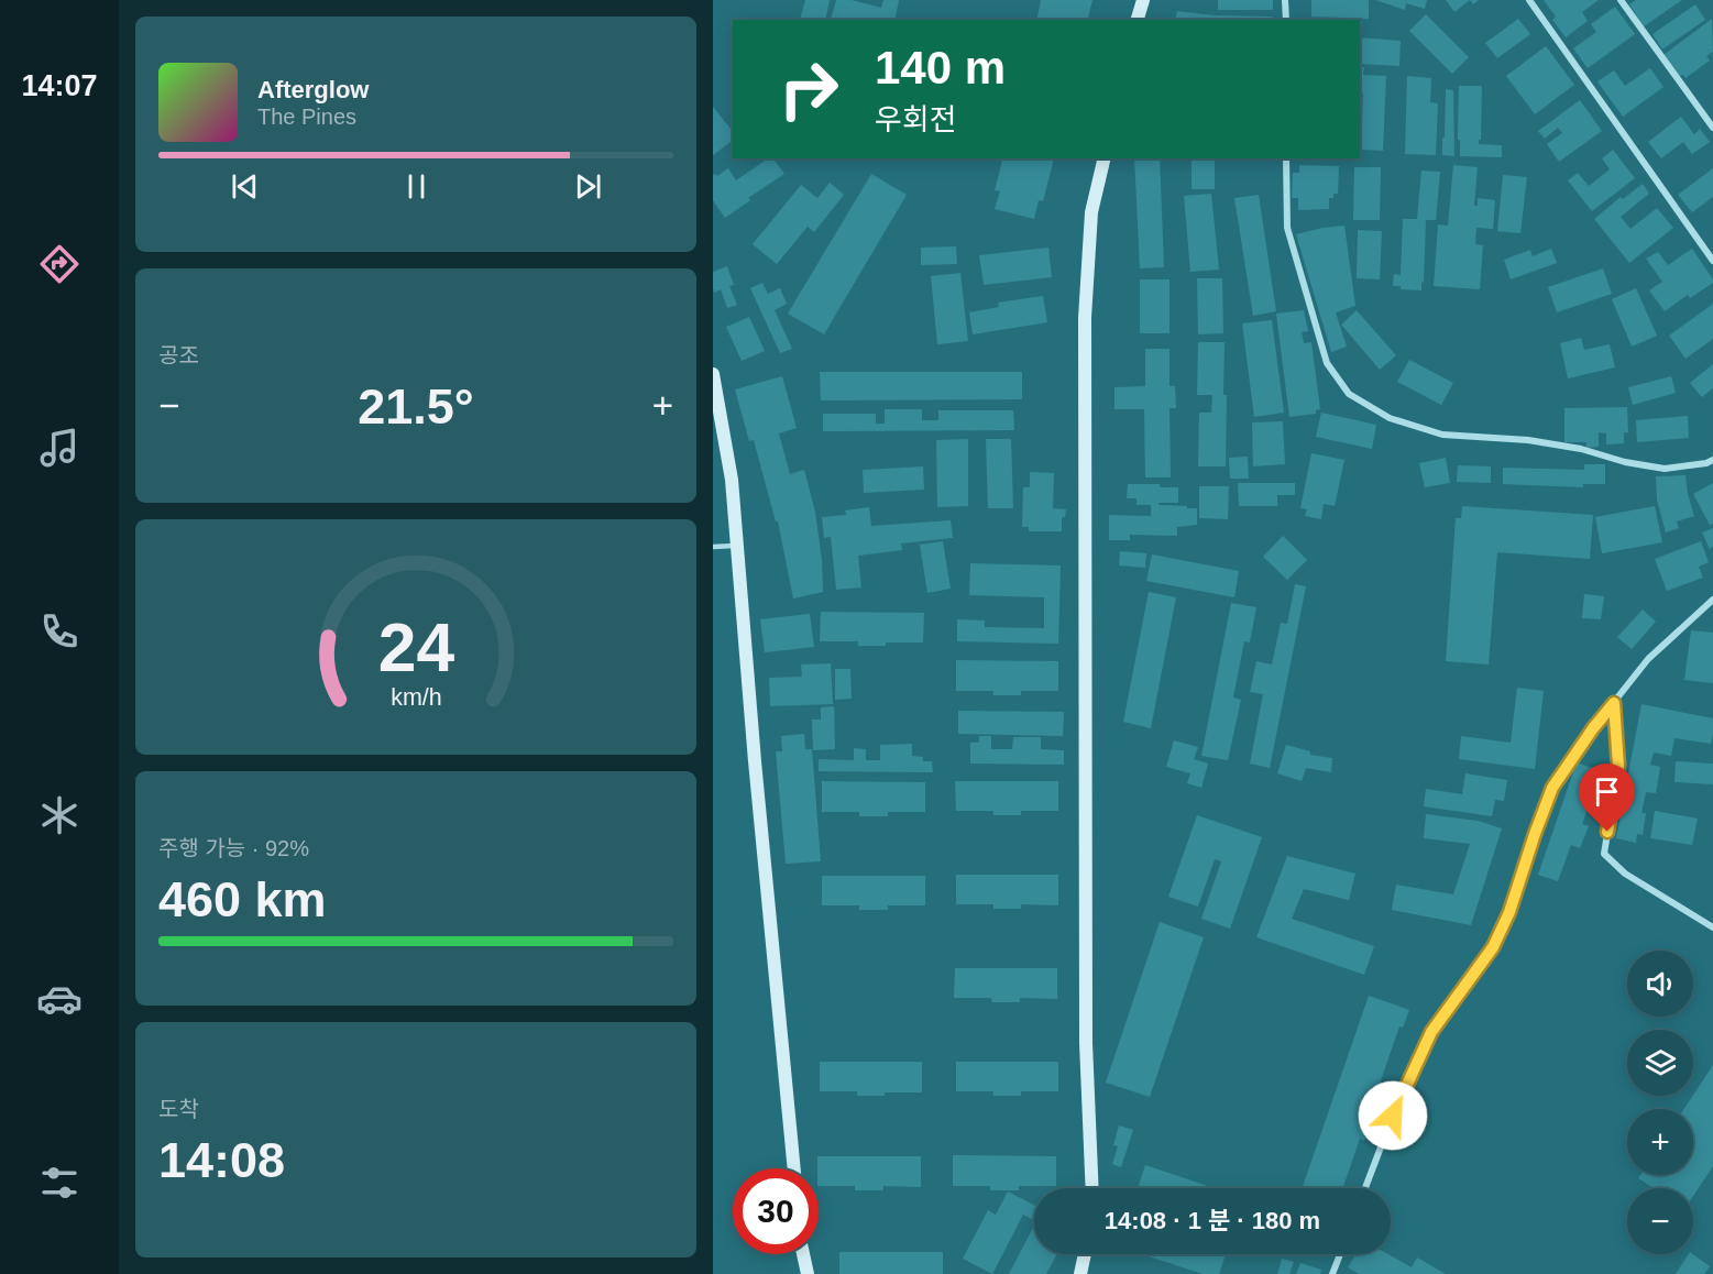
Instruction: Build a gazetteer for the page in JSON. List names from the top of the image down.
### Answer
{
  "page": {
    "tabs": "14:07",
    "turn": ["140 m", "우회전"],
    "song": ["Afterglow", "The Pines"],
    "tile": [
      "공조",
      ["주행 가능 · 92%", "460 km"],
      ["도착", "14:08"]
    ],
    "heat": ["−", "21.5°", "+"],
    "map_buttons": ["+", "−"],
    "limit": "30",
    "trip": "14:08 · 1 분 · 180 m",
    "gauge": ["24", "km/h"]
  }
}
